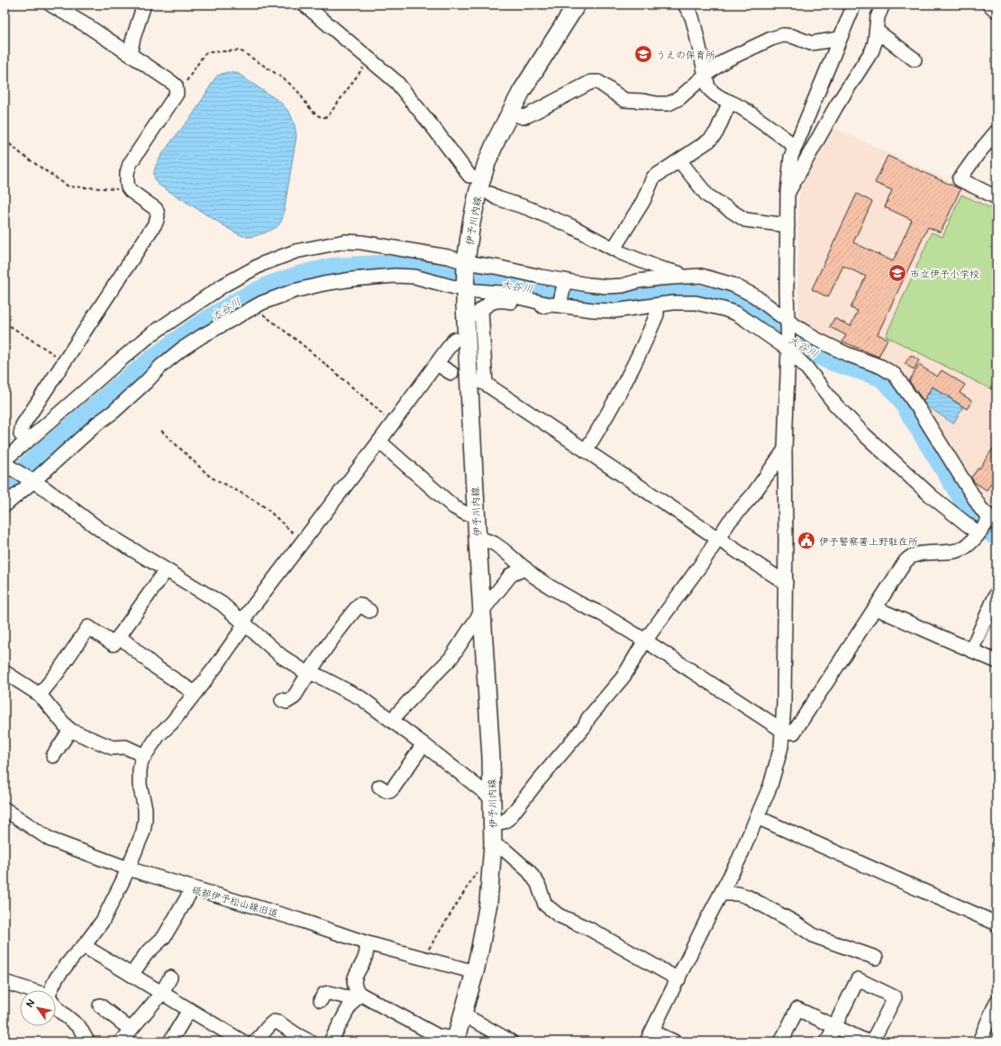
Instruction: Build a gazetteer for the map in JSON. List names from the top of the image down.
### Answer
{
  "streets": {
    "main road": ["伊予川内線"],
    "street": ["砥部伊予松山線旧道"]
  },
  "crossings": [
    ["伊予川内線", "砥部伊予松山線旧道"]
  ],
  "water": ["大谷川"],
  "places": {
    "school or university": ["うえの保育所", "市立伊予小学校"],
    "public building": ["伊予警察署上野駐在所"]
  },
  "north": "top left"
}
